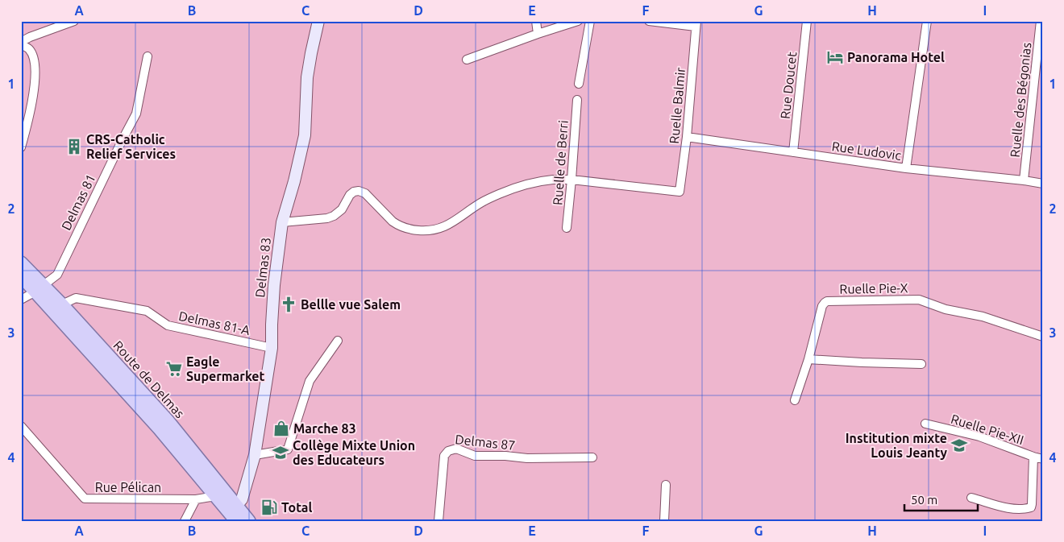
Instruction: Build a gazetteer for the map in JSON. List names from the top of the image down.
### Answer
{
  "streets": {
    "main road": ["Route de Delmas"],
    "street": [
      "Rue Doucet",
      "Ruelle des Bégonias",
      "Ruelle Balmir",
      "Rue Ludovic",
      "Ruelle de Berri",
      "Delmas 81",
      "Delmas 83",
      "Ruelle Pie-X",
      "Delmas 81-A",
      "Ruelle Pie-XII",
      "Delmas 87",
      "Rue Pélican"
    ]
  },
  "crossings": [
    ["Rue Doucet", "Rue Ludovic"],
    ["Ruelle des Bégonias", "Rue Ludovic"],
    ["Ruelle Balmir", "Rue Ludovic"],
    ["Ruelle Balmir", "Ruelle de Berri"],
    ["Delmas 81", "Route de Delmas"],
    ["Delmas 83", "Delmas 81-A"],
    ["Delmas 83", "Route de Delmas"],
    ["Delmas 81-A", "Route de Delmas"],
    ["Route de Delmas", "Rue Pélican"]
  ],
  "places": {
    "hotel": ["Panorama Hotel"],
    "building": ["CRS-Catholic Relief Services"],
    "church": ["Bellle vue Salem"],
    "supermarket": ["Eagle Supermarket"],
    "shop": ["Marche 83"],
    "school or university": ["Institution mixte Louis Jeanty", "Collège Mixte Union des Educateurs"],
    "fuel station": ["Total"]
  },
  "scale_bar": "50 m",
  "grid": {
    "columns": [
      "A",
      "B",
      "C",
      "D",
      "E",
      "F",
      "G",
      "H",
      "I"
    ],
    "rows": [
      "1",
      "2",
      "3",
      "4"
    ]
  }
}
